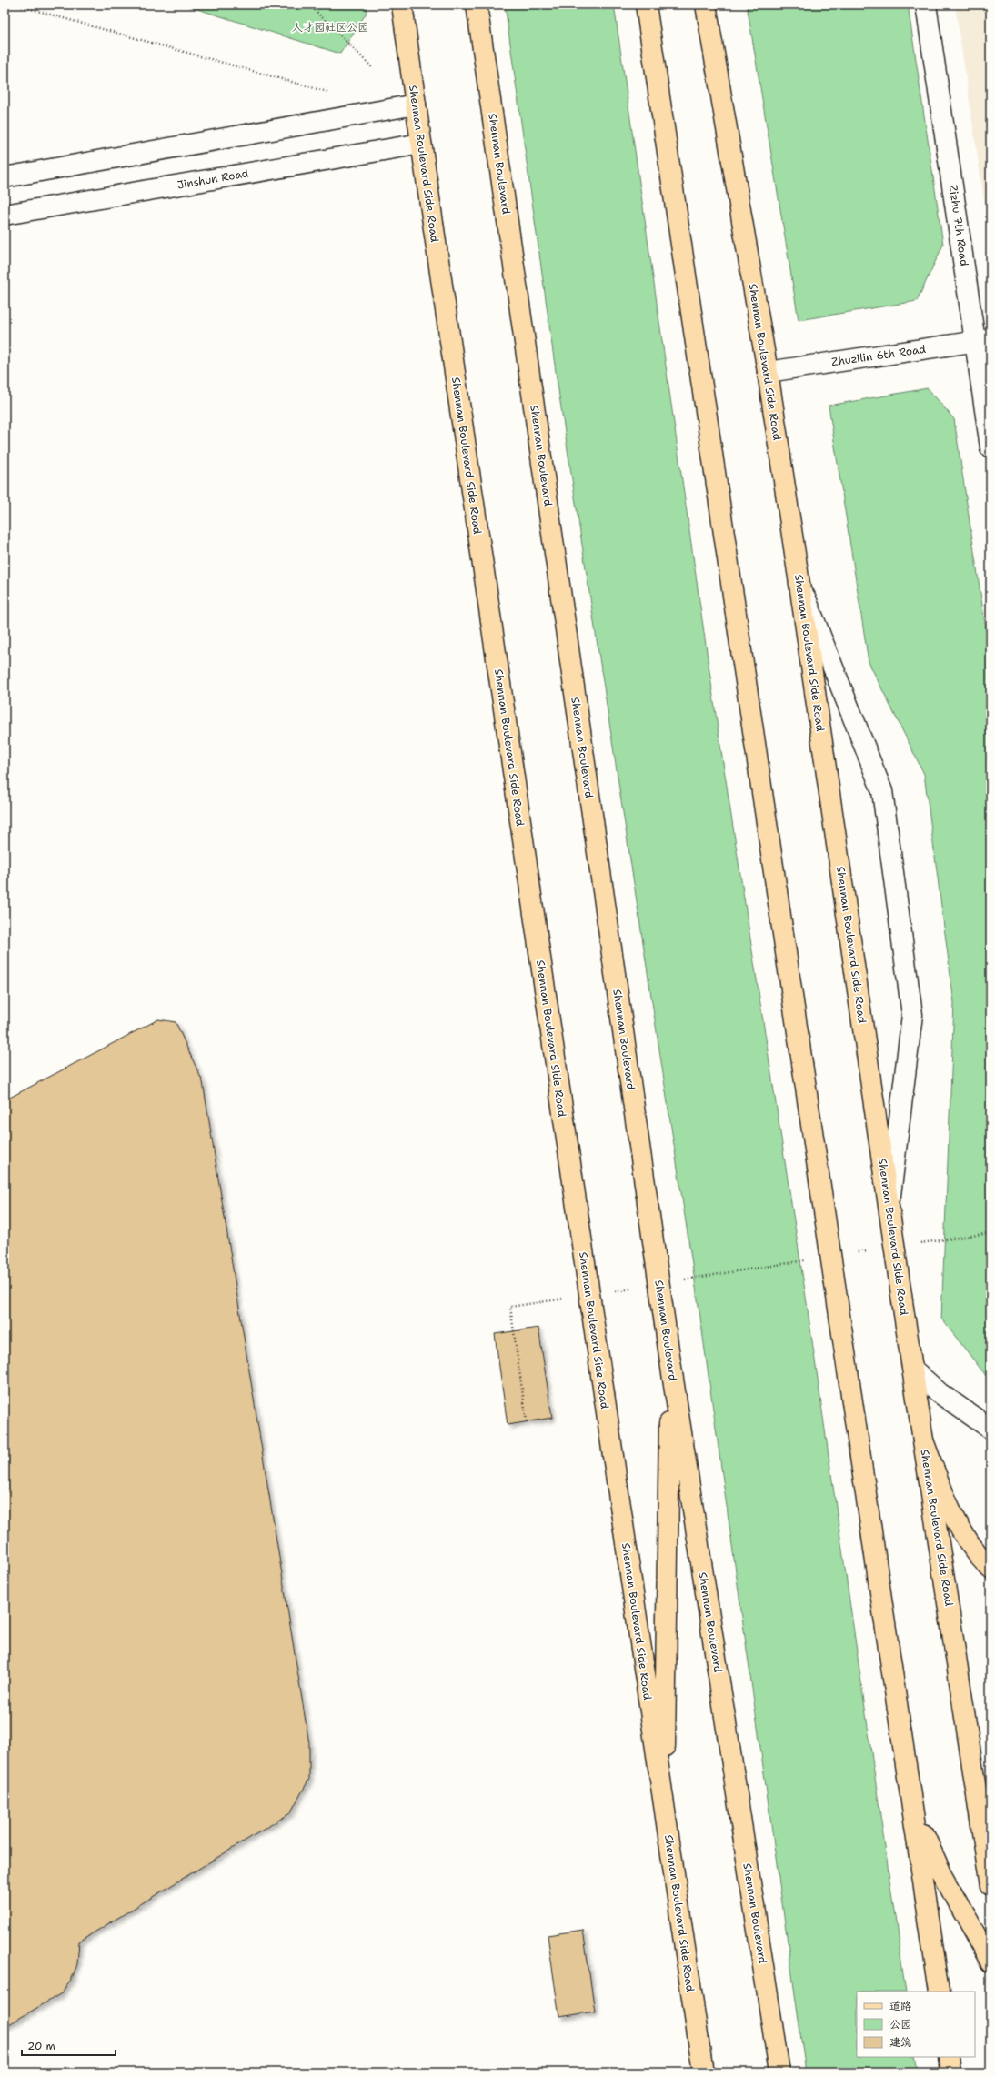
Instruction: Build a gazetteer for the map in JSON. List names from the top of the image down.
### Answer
{
  "streets": {
    "main road": ["Shennan Boulevard Side Road", "Shennan Boulevard"],
    "street": ["Jinshun Road", "Zizhu 7th Road", "Zhuzilin 6th Road"]
  },
  "crossings": [
    ["Shennan Boulevard Side Road", "Jinshun Road"],
    ["Shennan Boulevard Side Road", "Zhuzilin 6th Road"],
    ["Zizhu 7th Road", "Zhuzilin 6th Road"]
  ],
  "parks": ["人才园社区公园"],
  "legend": ["道路", "公园", "建筑"],
  "scale_bar": "20 m"
}
